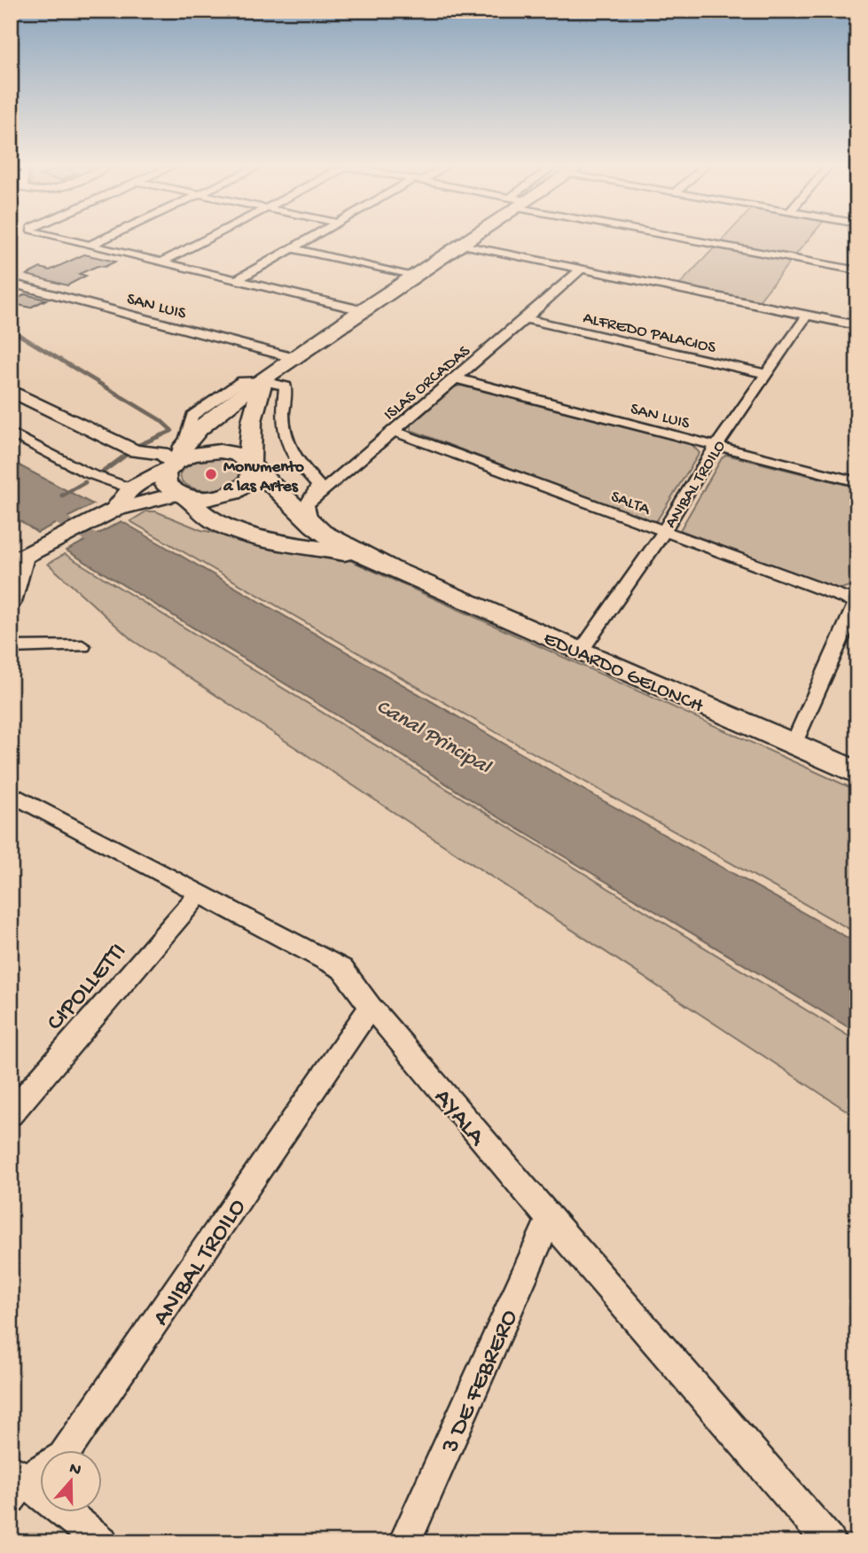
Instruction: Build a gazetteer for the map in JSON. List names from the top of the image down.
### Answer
{
  "streets": {
    "main road": ["EDUARDO GELONCH"],
    "street": [
      "SAN LUIS",
      "ALFREDO PALACIOS",
      "ISLAS ORCADAS",
      "ANIBAL TROILO",
      "SALTA",
      "CIPOLLETTI",
      "AYALA",
      "3 DE FEBRERO"
    ]
  },
  "crossings": [
    ["SAN LUIS", "ISLAS ORCADAS"],
    ["SAN LUIS", "ANIBAL TROILO"],
    ["ALFREDO PALACIOS", "ISLAS ORCADAS"],
    ["ALFREDO PALACIOS", "ANIBAL TROILO"],
    ["ISLAS ORCADAS", "SALTA"],
    ["ISLAS ORCADAS", "EDUARDO GELONCH"],
    ["ANIBAL TROILO", "SALTA"],
    ["ANIBAL TROILO", "EDUARDO GELONCH"],
    ["ANIBAL TROILO", "AYALA"],
    ["CIPOLLETTI", "AYALA"],
    ["AYALA", "3 DE FEBRERO"]
  ],
  "water": ["Canal Principal"],
  "places": ["Monumento a las Artes"],
  "north": "top"
}
